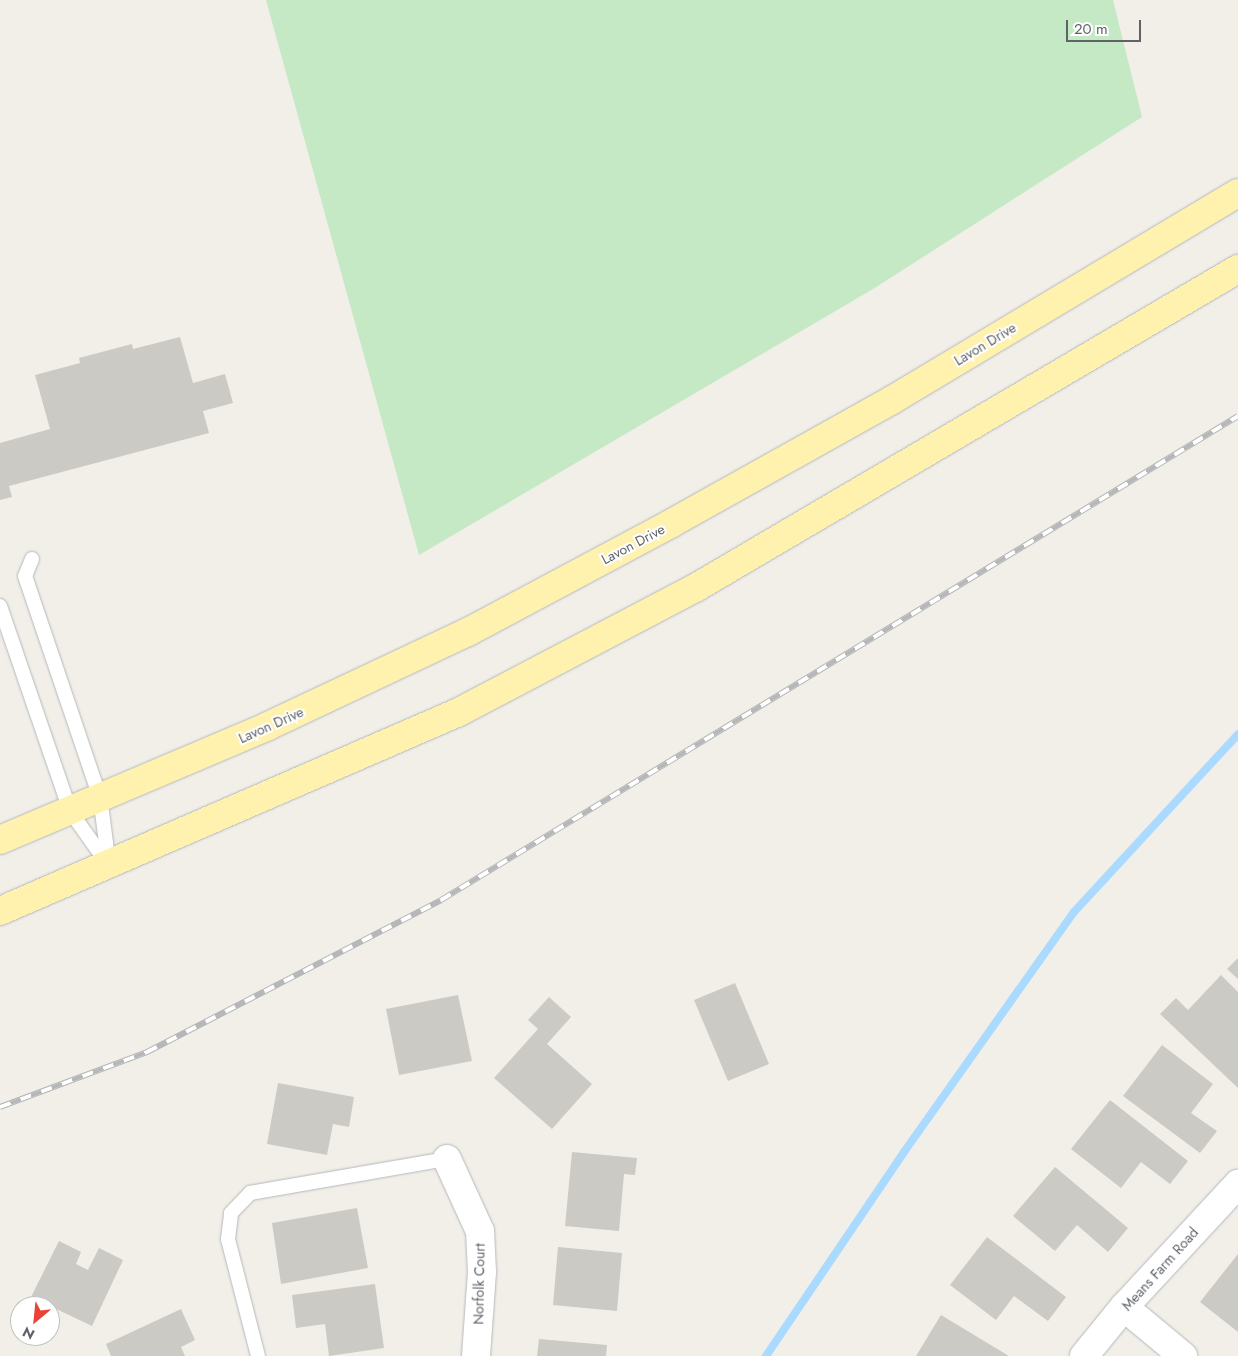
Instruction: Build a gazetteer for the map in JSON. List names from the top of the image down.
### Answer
{
  "streets": {
    "main road": ["Lavon Drive"],
    "street": ["Means Farm Road", "Norfolk Court"]
  },
  "scale_bar": "20 m",
  "north": "bottom left"
}
